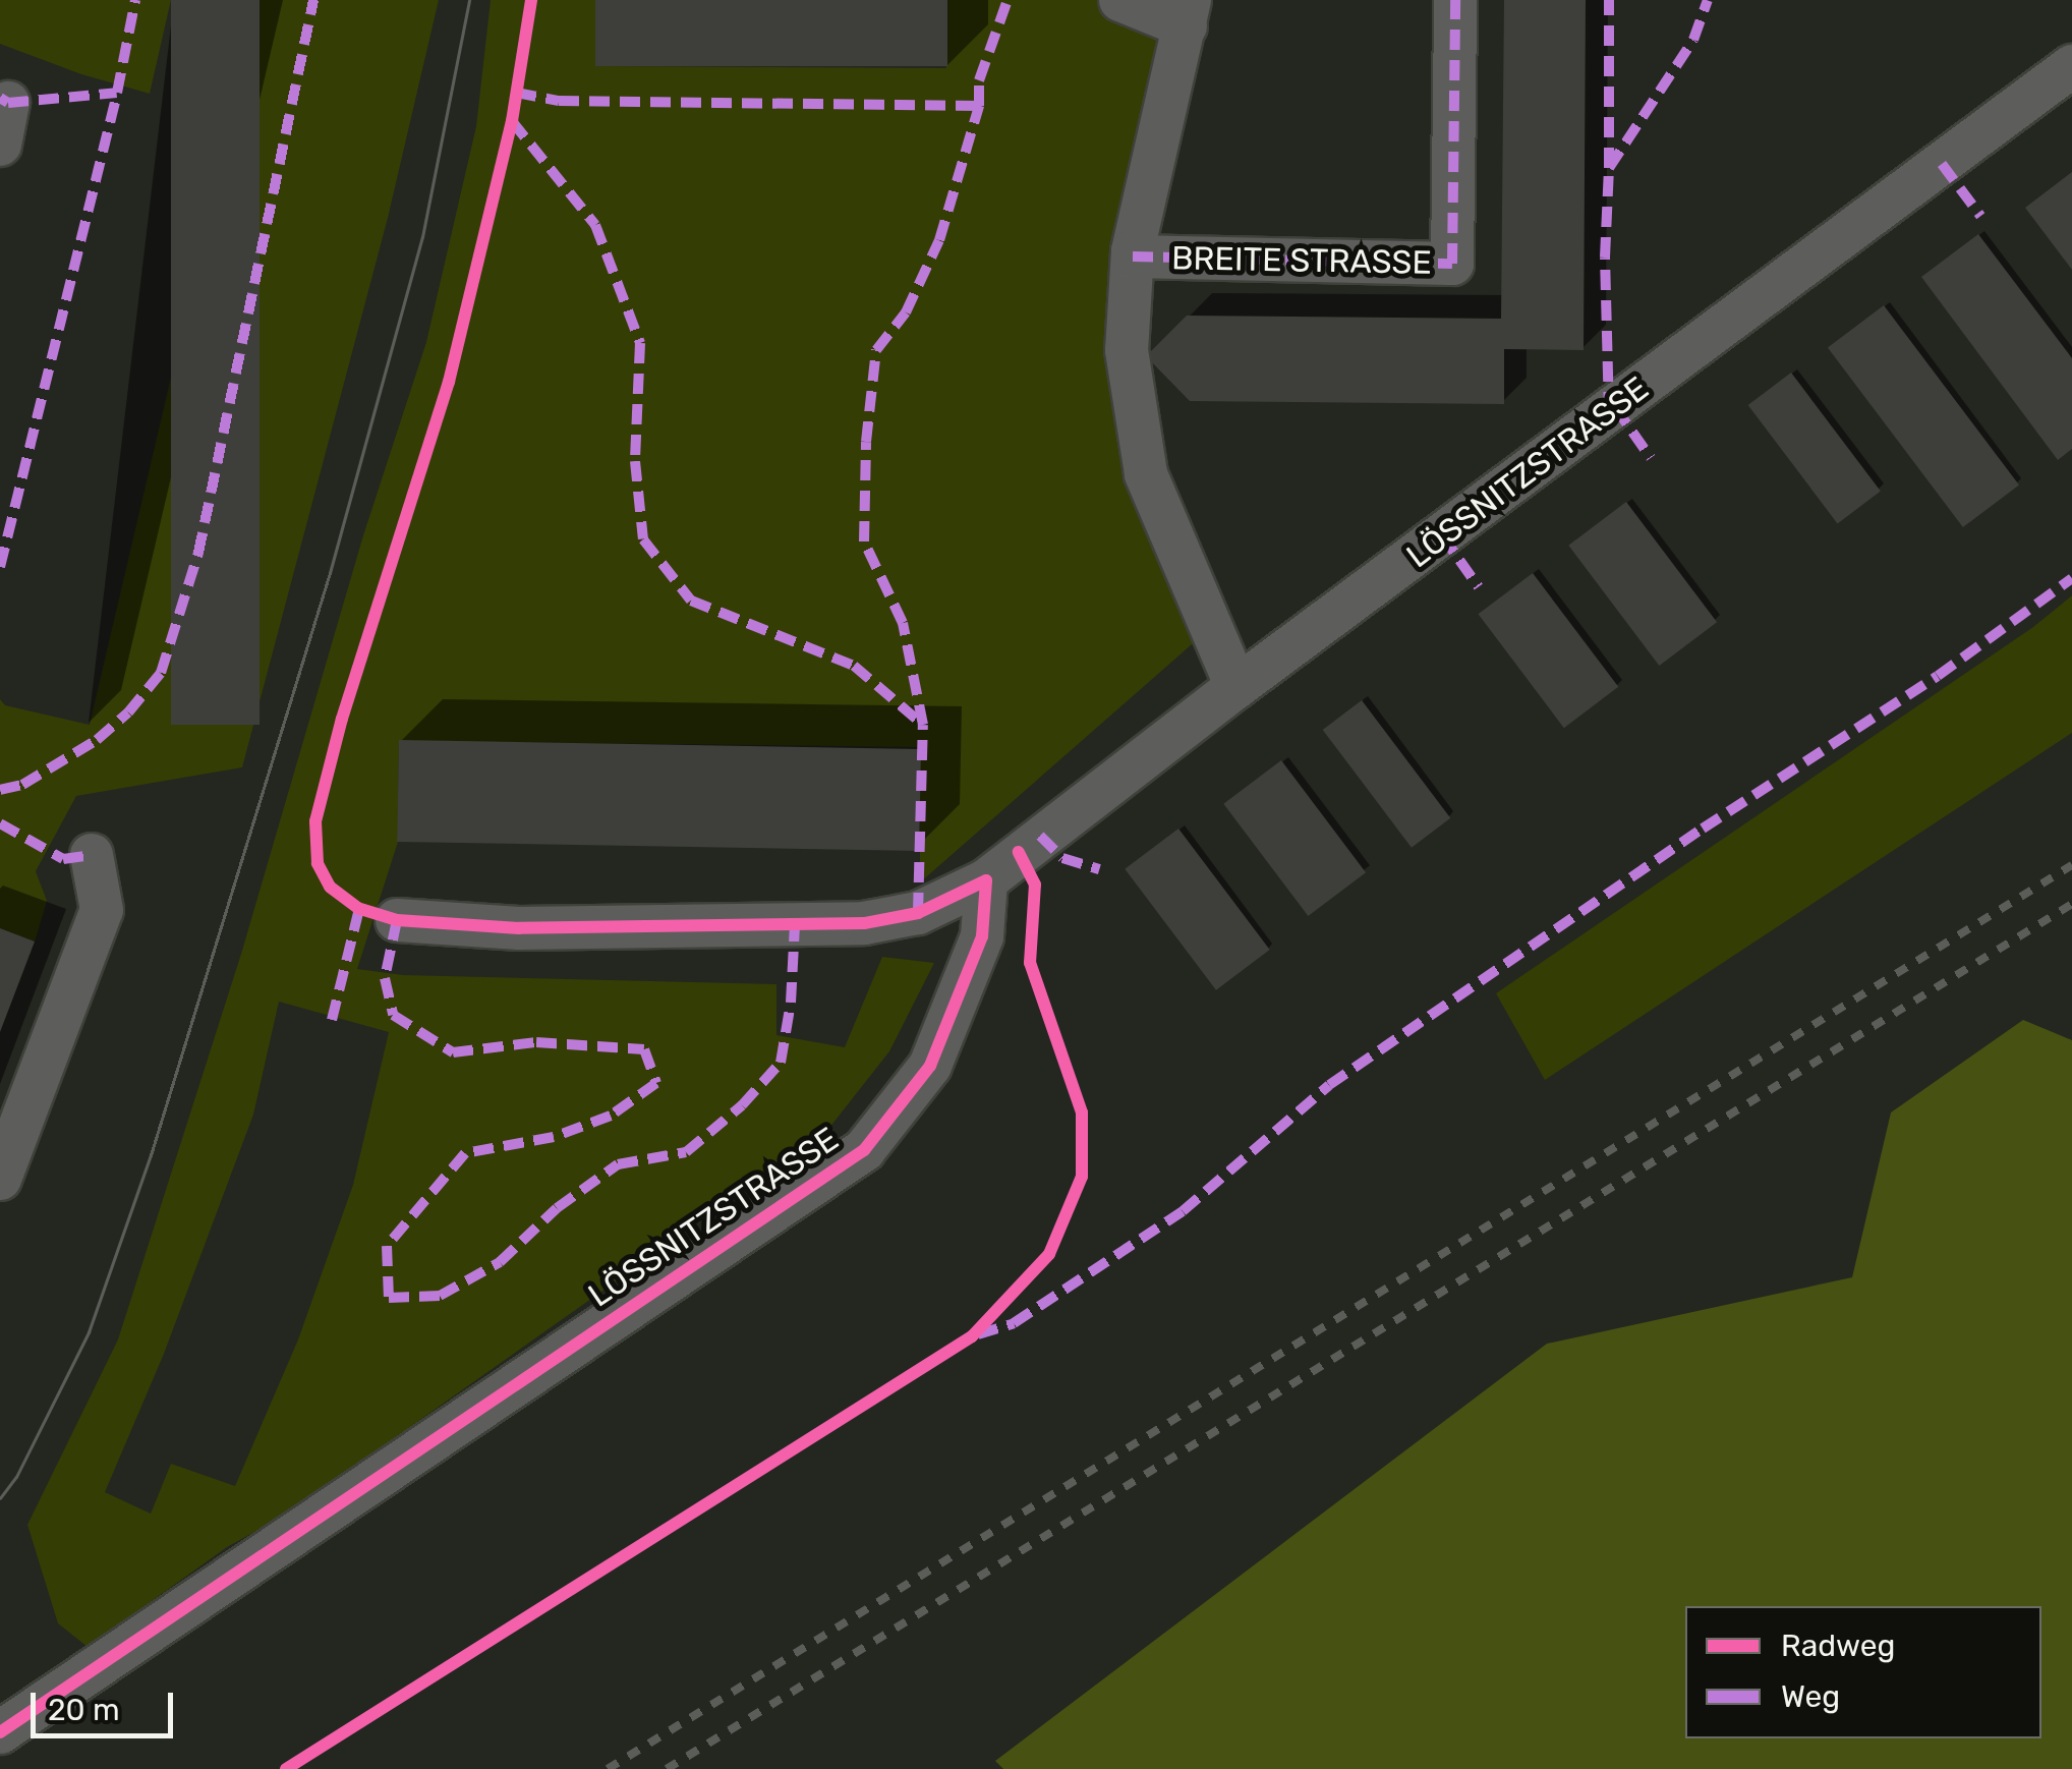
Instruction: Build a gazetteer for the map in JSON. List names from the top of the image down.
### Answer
{
  "streets": {
    "street": ["BREITE STRASSE", "LÖSSNITZSTRASSE"]
  },
  "crossings": [
    ["BREITE STRASSE", "LÖSSNITZSTRASSE"]
  ],
  "legend": ["Radweg", "Weg"],
  "scale_bar": "20 m"
}
